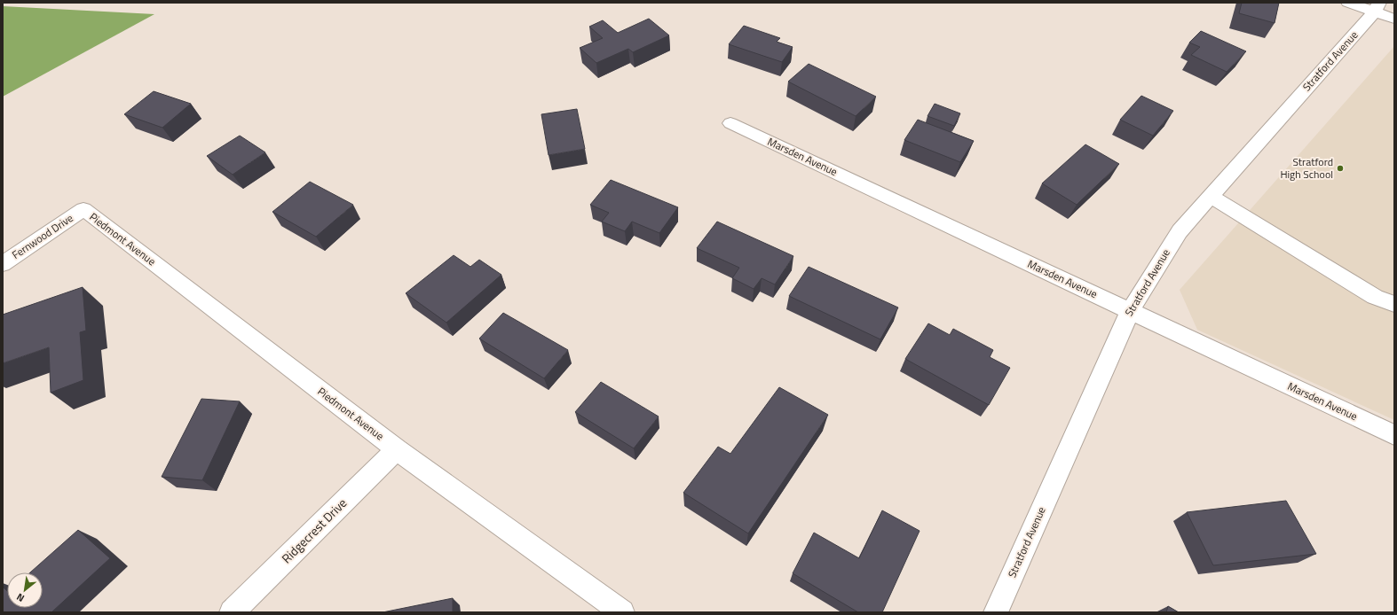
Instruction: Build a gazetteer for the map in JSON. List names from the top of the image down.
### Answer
{
  "streets": {
    "street": [
      "Stratford Avenue",
      "Marsden Avenue",
      "Fernwood Drive",
      "Piedmont Avenue",
      "Ridgecrest Drive"
    ]
  },
  "crossings": [
    ["Stratford Avenue", "Marsden Avenue"],
    ["Fernwood Drive", "Piedmont Avenue"],
    ["Piedmont Avenue", "Ridgecrest Drive"]
  ],
  "places": ["Stratford High School"],
  "north": "bottom left"
}
